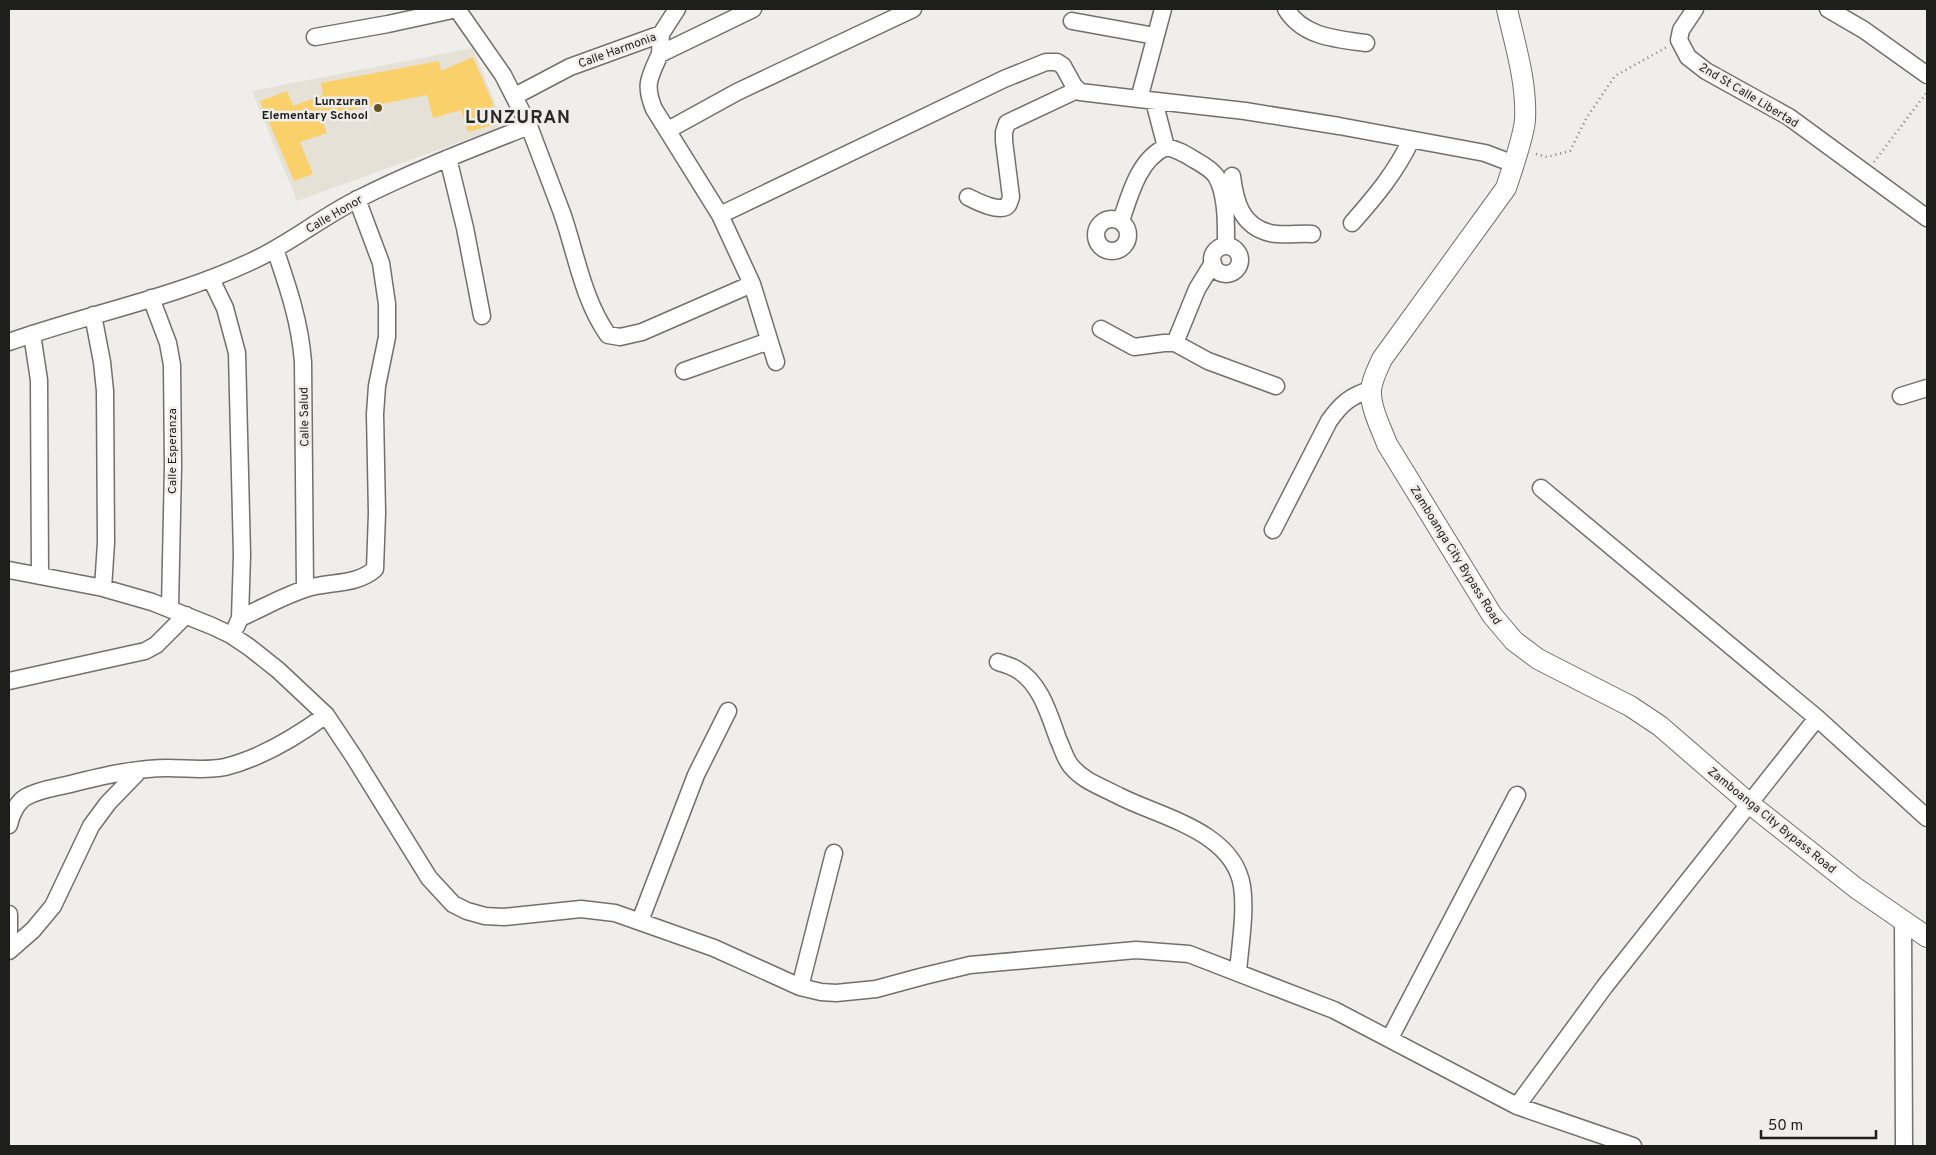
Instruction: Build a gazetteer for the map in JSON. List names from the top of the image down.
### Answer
{
  "streets": {
    "main road": ["Zamboanga City Bypass Road"],
    "street": [
      "Calle Harmonia",
      "2nd St Calle Libertad",
      "Calle Honor",
      "Calle Salud",
      "Calle Esperanza"
    ]
  },
  "crossings": [
    ["Calle Honor", "Calle Salud"],
    ["Calle Honor", "Calle Esperanza"]
  ],
  "districts": ["LUNZURAN"],
  "places": ["Lunzuran Elementary School"],
  "scale_bar": "50 m"
}
